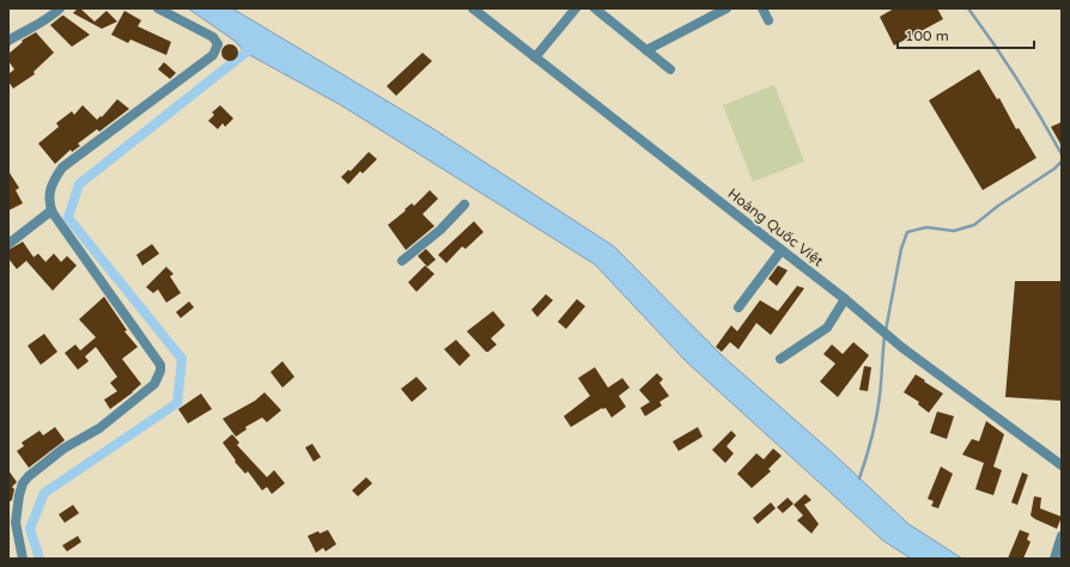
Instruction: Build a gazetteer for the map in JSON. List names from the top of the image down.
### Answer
{
  "streets": {
    "street": ["Hoàng Quốc Việt"]
  },
  "scale_bar": "100 m"
}
